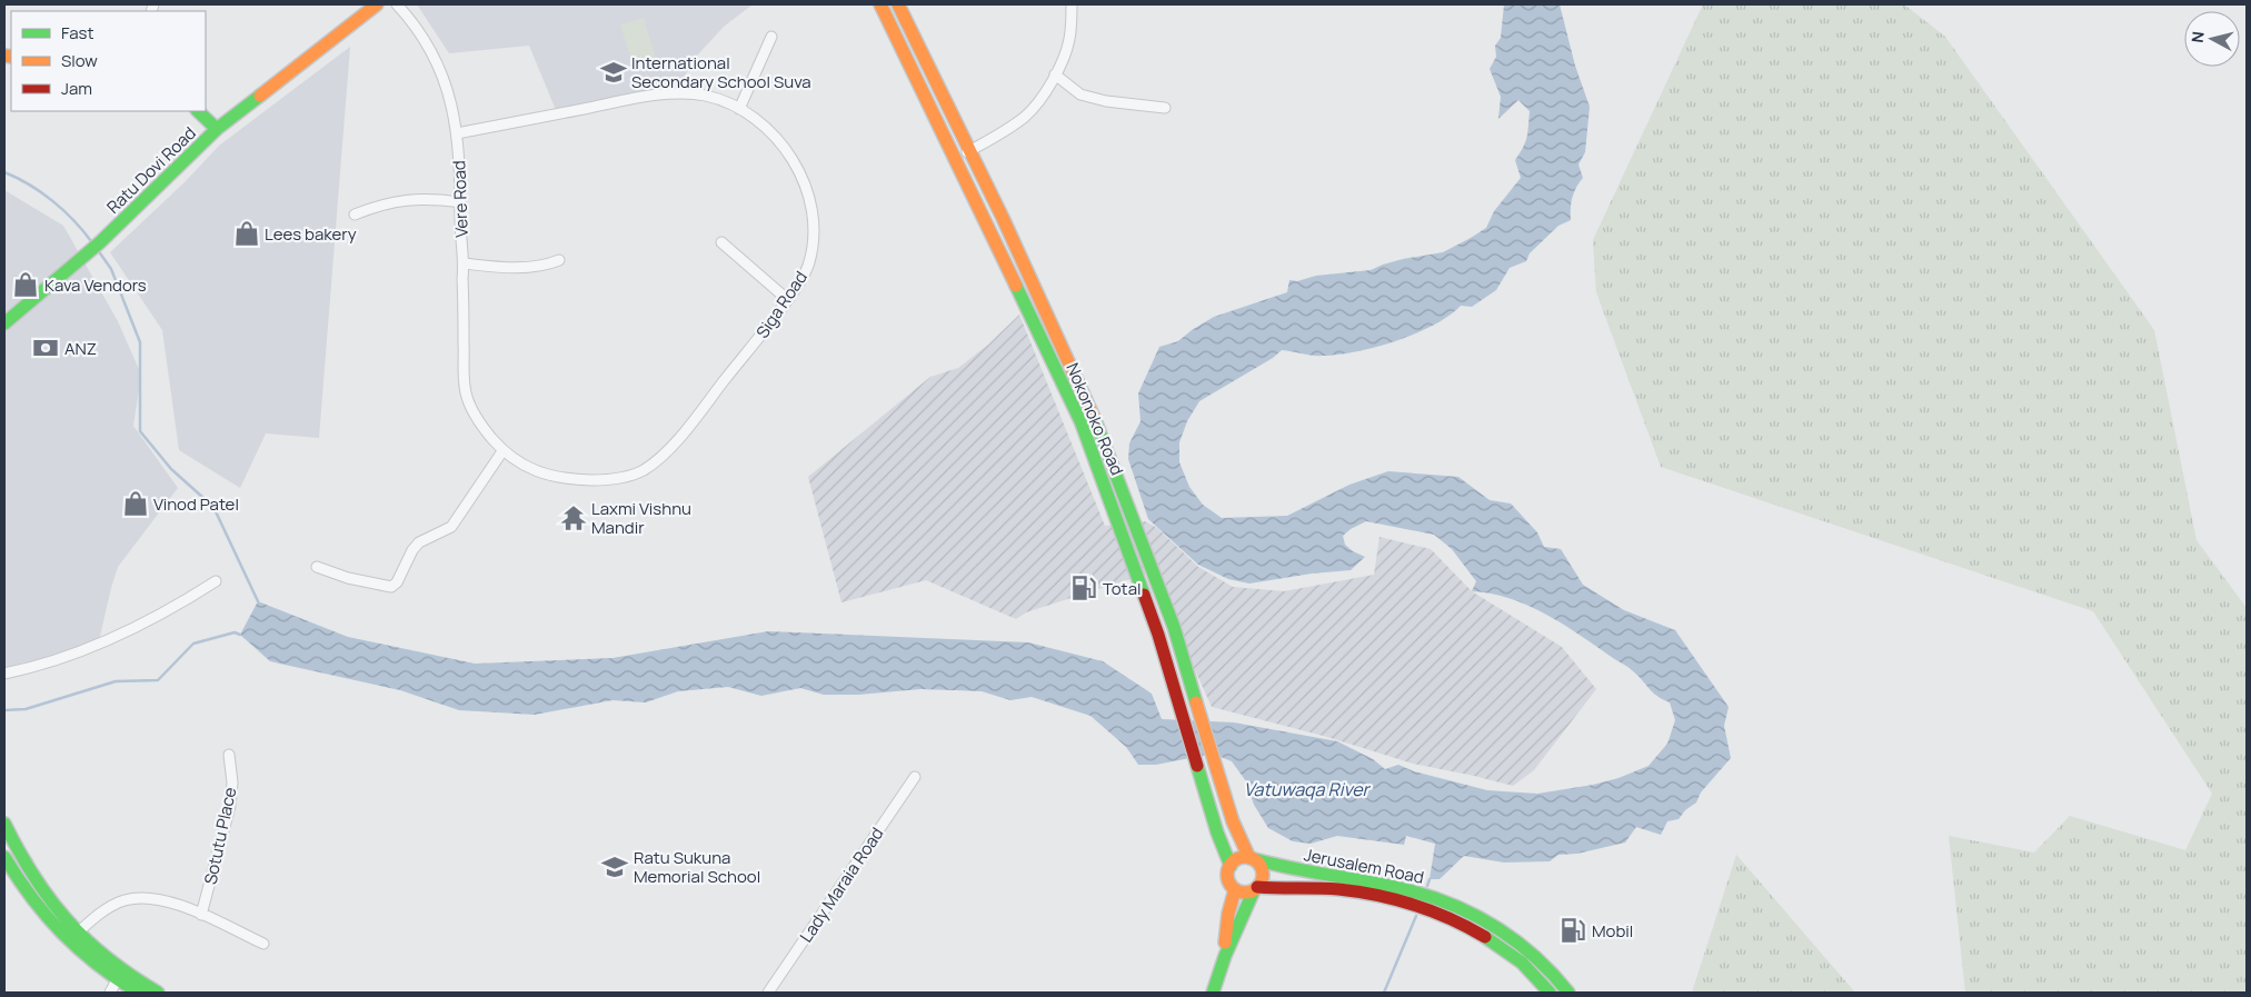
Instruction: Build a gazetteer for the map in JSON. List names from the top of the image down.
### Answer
{
  "streets": {
    "main road": ["Ratu Dovi Road", "Nokonoko Road", "Jerusalem Road"],
    "street": [
      "Vere Road",
      "Siga Road",
      "Sotutu Place",
      "Lady Maraia Road"
    ]
  },
  "crossings": [
    ["Vere Road", "Siga Road"],
    ["Nokonoko Road", "Jerusalem Road"]
  ],
  "water": ["Vatuwaqa River"],
  "places": {
    "school or university": ["International Secondary School Suva", "Ratu Sukuna Memorial School"],
    "shop": ["Lees bakery", "Kava Vendors", "Vinod Patel"],
    "bank": ["ANZ"],
    "temple": ["Laxmi Vishnu Mandir"],
    "fuel station": ["Total", "Mobil"]
  },
  "legend": ["Fast", "Slow", "Jam"],
  "north": "left"
}
